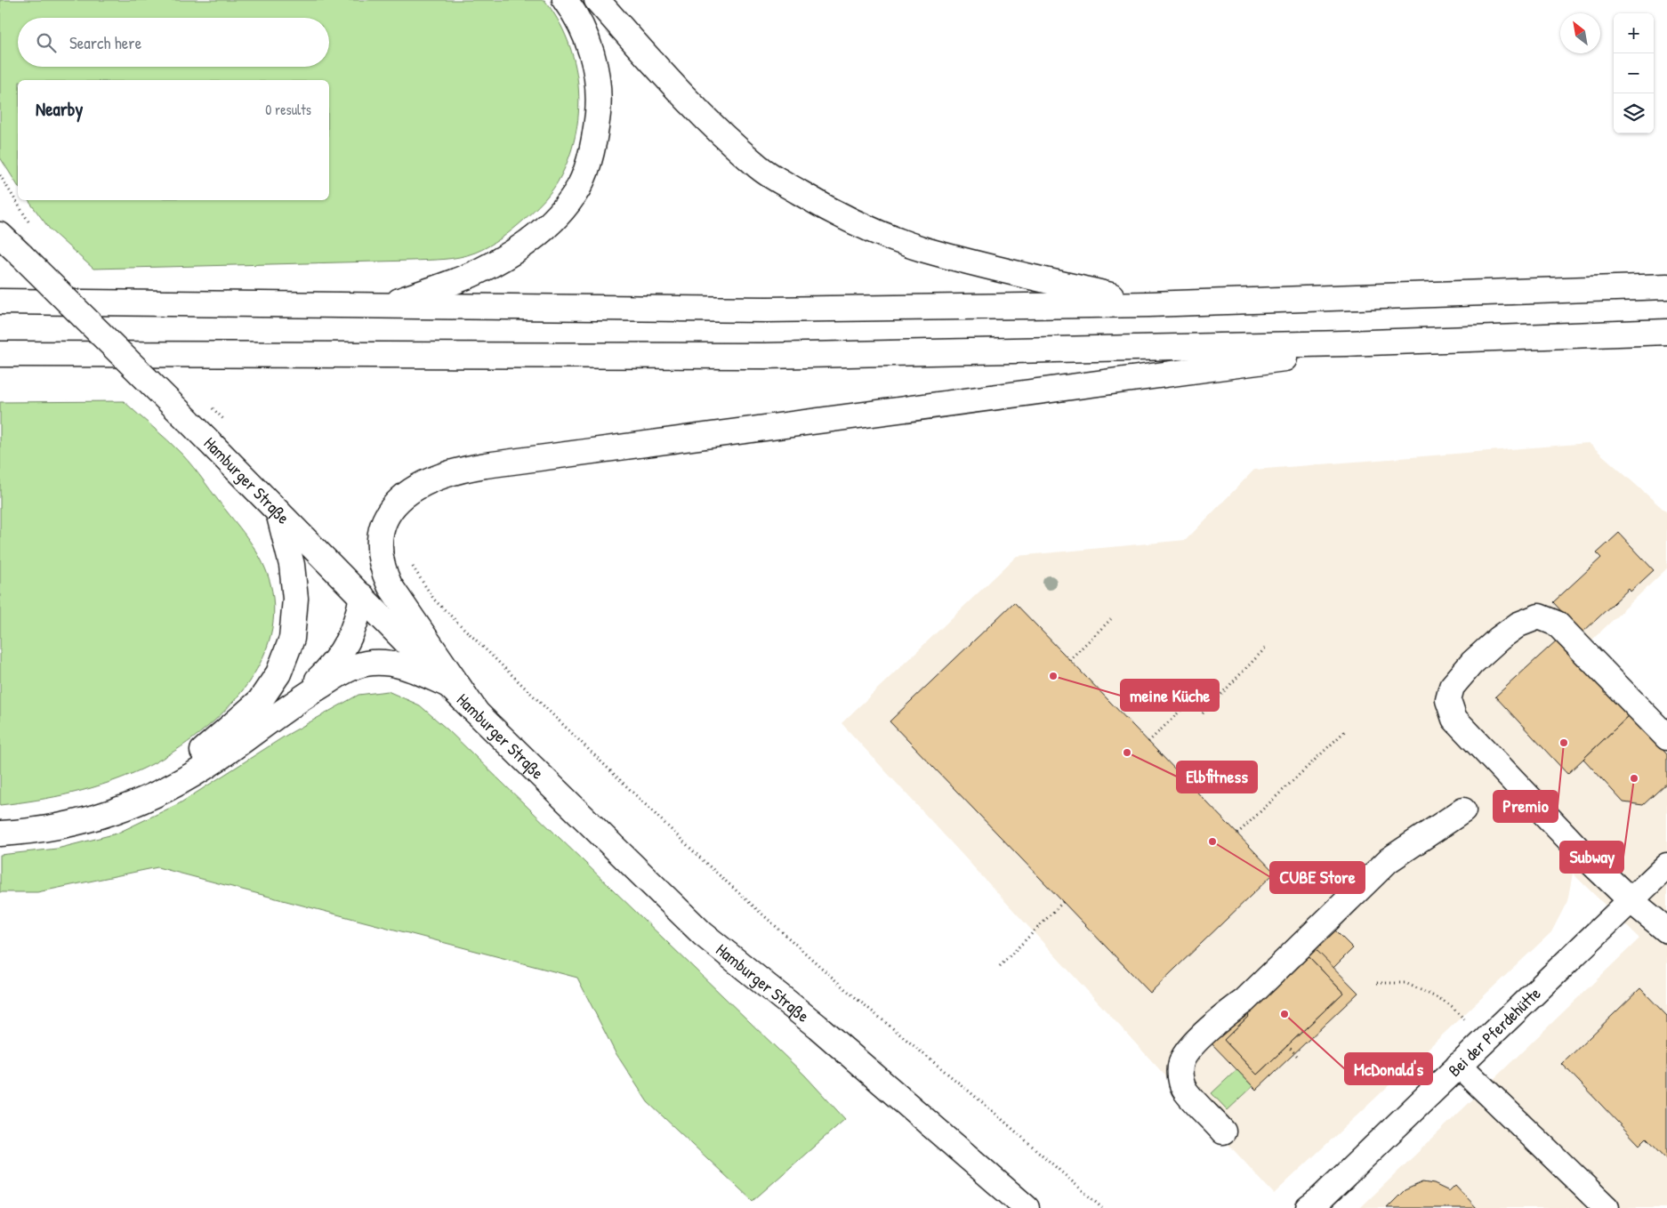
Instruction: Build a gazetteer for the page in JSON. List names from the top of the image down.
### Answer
{
  "streets": {
    "main road": ["Hamburger Straße", "Bei der Pferdehütte"]
  },
  "places": [
    "meine Küche",
    "Premio",
    "Elbfitness",
    "Subway",
    "CUBE Store",
    "McDonald's"
  ],
  "north": "top left",
  "page": {
    "map_buttons": ["+", "−"],
    "search": "Search here",
    "heading": ["Nearby", "0 results"]
  }
}
